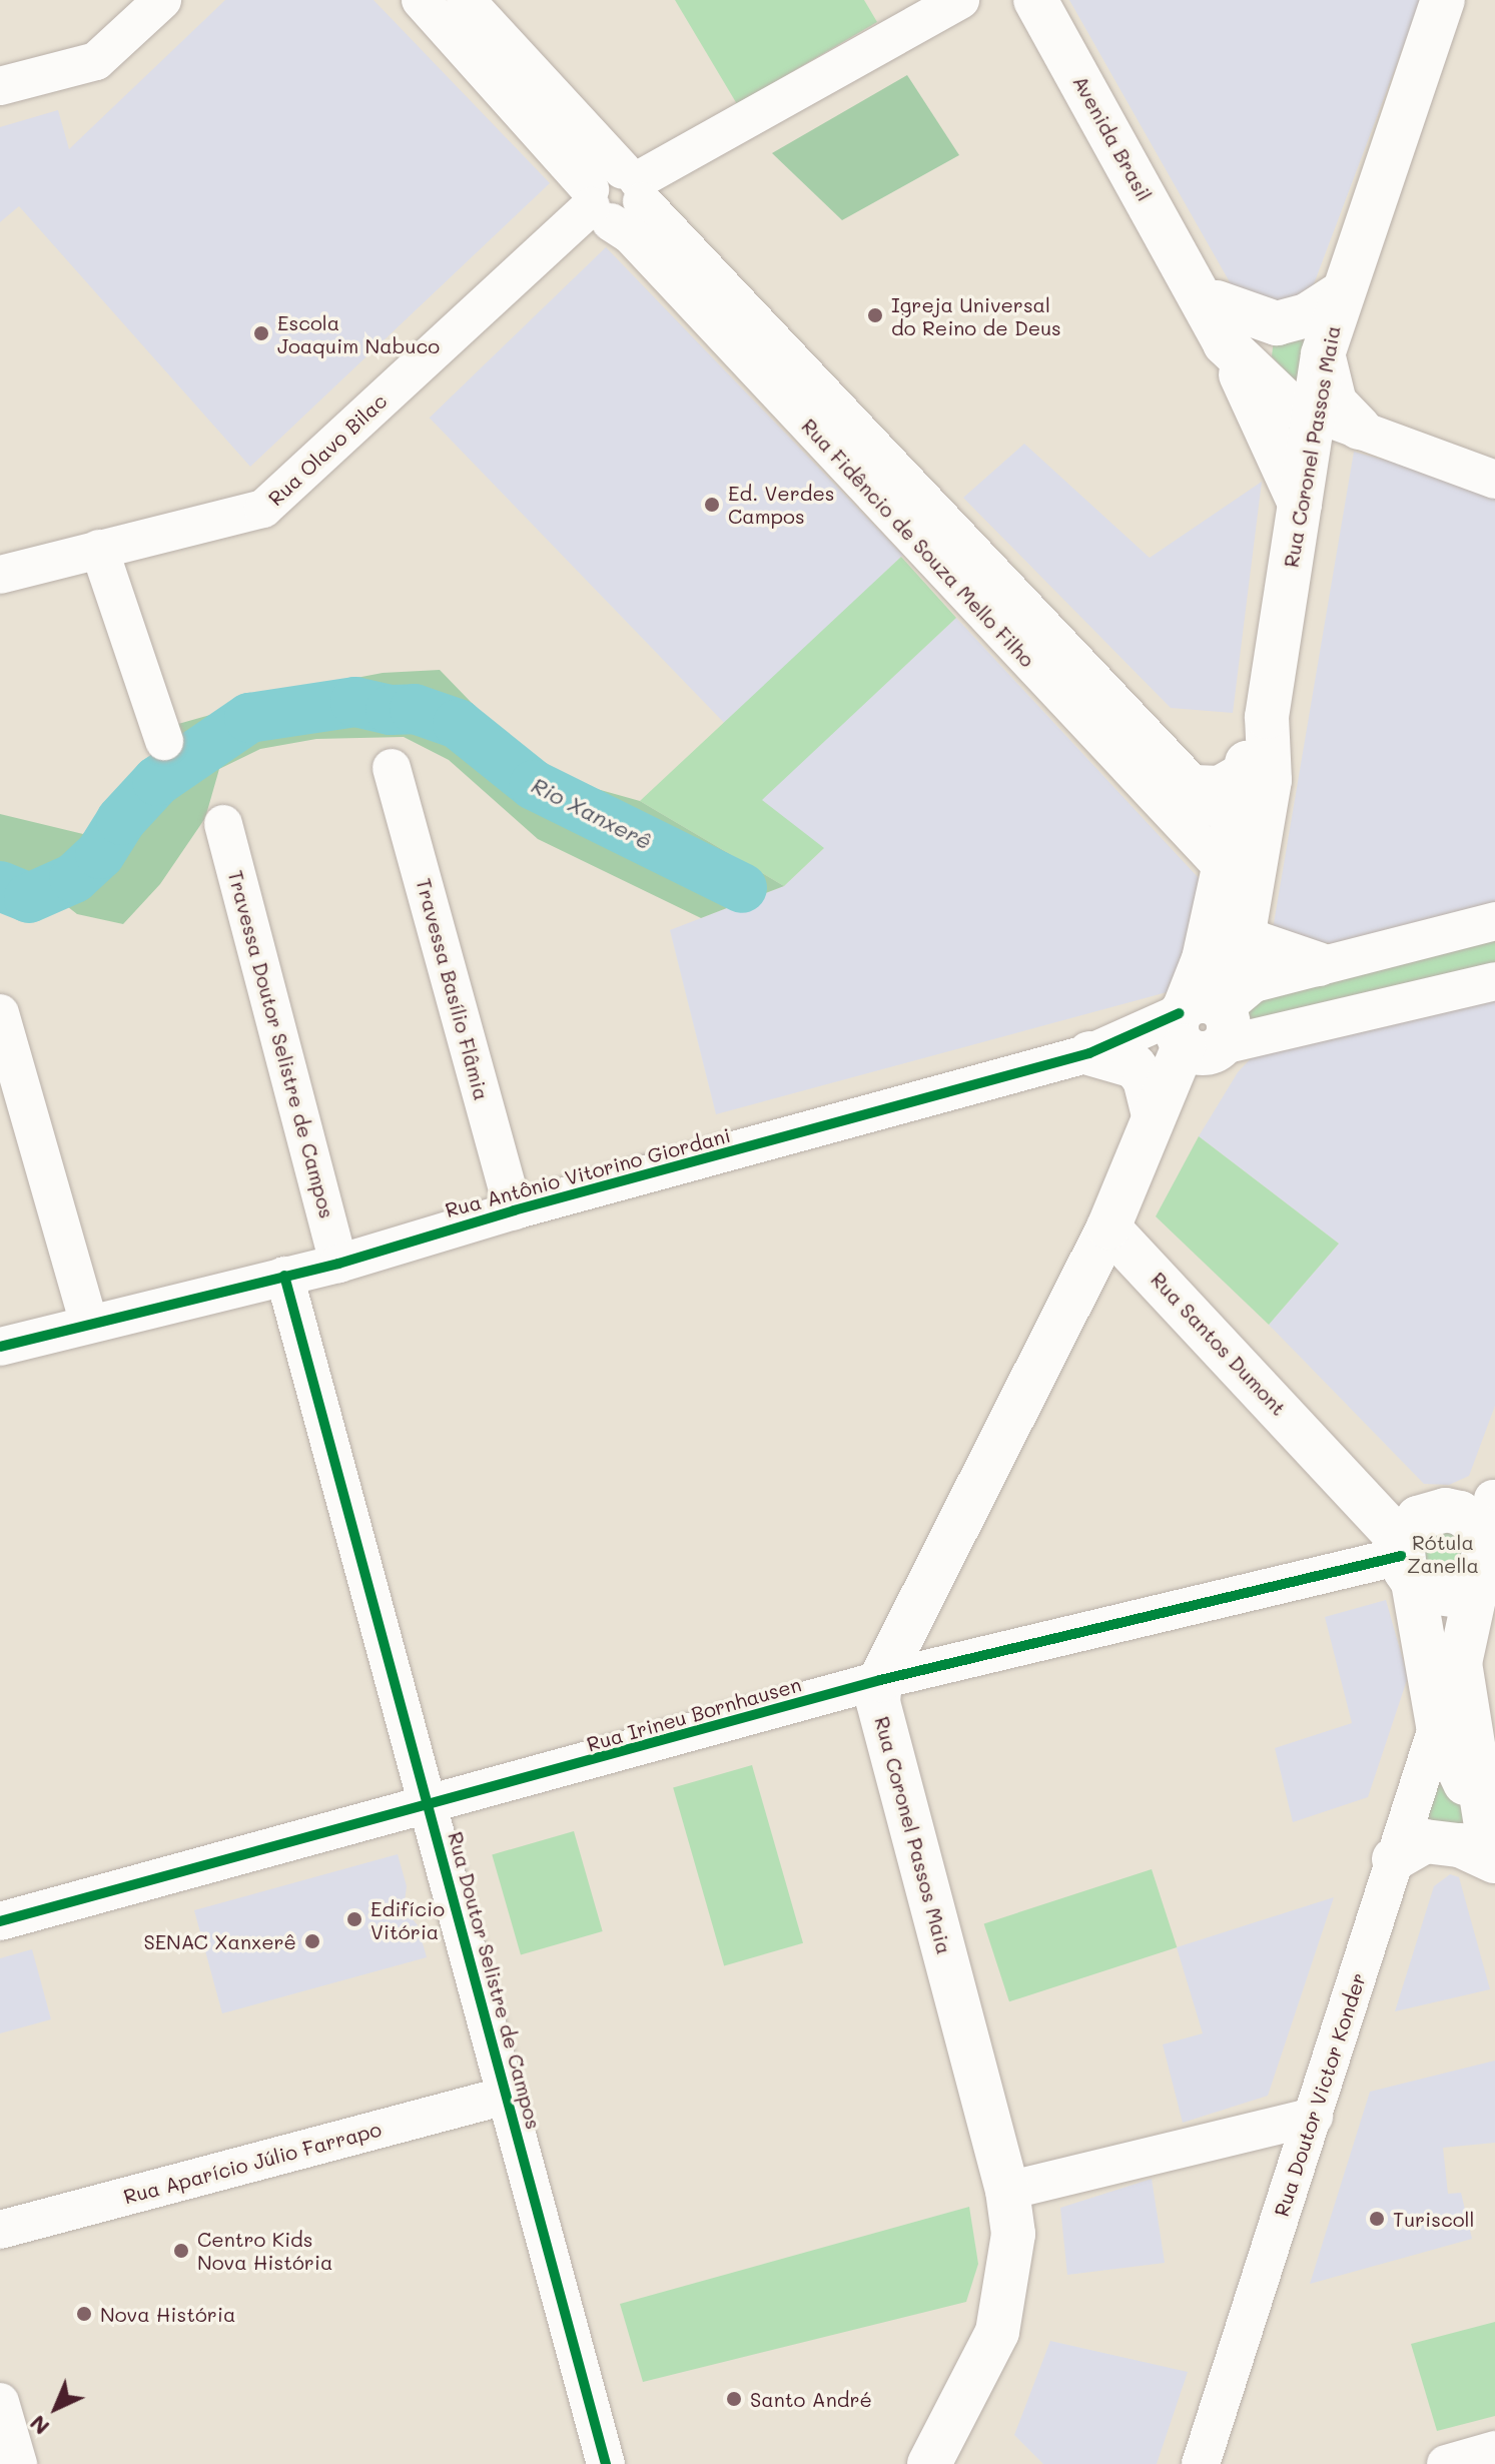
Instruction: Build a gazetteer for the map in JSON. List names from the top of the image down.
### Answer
{
  "streets": {
    "main road": ["Avenida Brasil", "Rua Coronel Passos Maia", "Rua Santos Dumont"],
    "street": [
      "Rua Olavo Bilac",
      "Rua Fidêncio de Souza Mello Filho",
      "Travessa Basílio Flâmia",
      "Travessa Doutor Selistre de Campos",
      "Rua Antônio Vitorino Giordani",
      "Rua Irineu Bornhausen",
      "Rua Doutor Selistre de Campos",
      "Rua Doutor Victor Konder",
      "Rua Aparício Júlio Farrapo"
    ]
  },
  "crossings": [
    ["Avenida Brasil", "Rua Coronel Passos Maia"],
    ["Rua Coronel Passos Maia", "Rua Fidêncio de Souza Mello Filho"],
    ["Rua Coronel Passos Maia", "Rua Antônio Vitorino Giordani"],
    ["Rua Coronel Passos Maia", "Rua Santos Dumont"],
    ["Rua Coronel Passos Maia", "Rua Irineu Bornhausen"],
    ["Rua Olavo Bilac", "Rua Fidêncio de Souza Mello Filho"],
    ["Travessa Basílio Flâmia", "Rua Antônio Vitorino Giordani"],
    ["Travessa Doutor Selistre de Campos", "Rua Antônio Vitorino Giordani"],
    ["Rua Antônio Vitorino Giordani", "Rua Doutor Selistre de Campos"],
    ["Rua Santos Dumont", "Rua Irineu Bornhausen"],
    ["Rua Irineu Bornhausen", "Rua Doutor Selistre de Campos"],
    ["Rua Doutor Selistre de Campos", "Rua Aparício Júlio Farrapo"]
  ],
  "water": ["Rio Xanxerê"],
  "parks": ["Rótula Zanella"],
  "places": [
    "Igreja Universal do Reino de Deus",
    "Escola Joaquim Nabuco",
    "Ed. Verdes Campos",
    "Edifício Vitória",
    "SENAC Xanxerê",
    "Turiscoll",
    "Centro Kids Nova História",
    "Nova História",
    "Santo André"
  ],
  "north": "bottom left"
}
